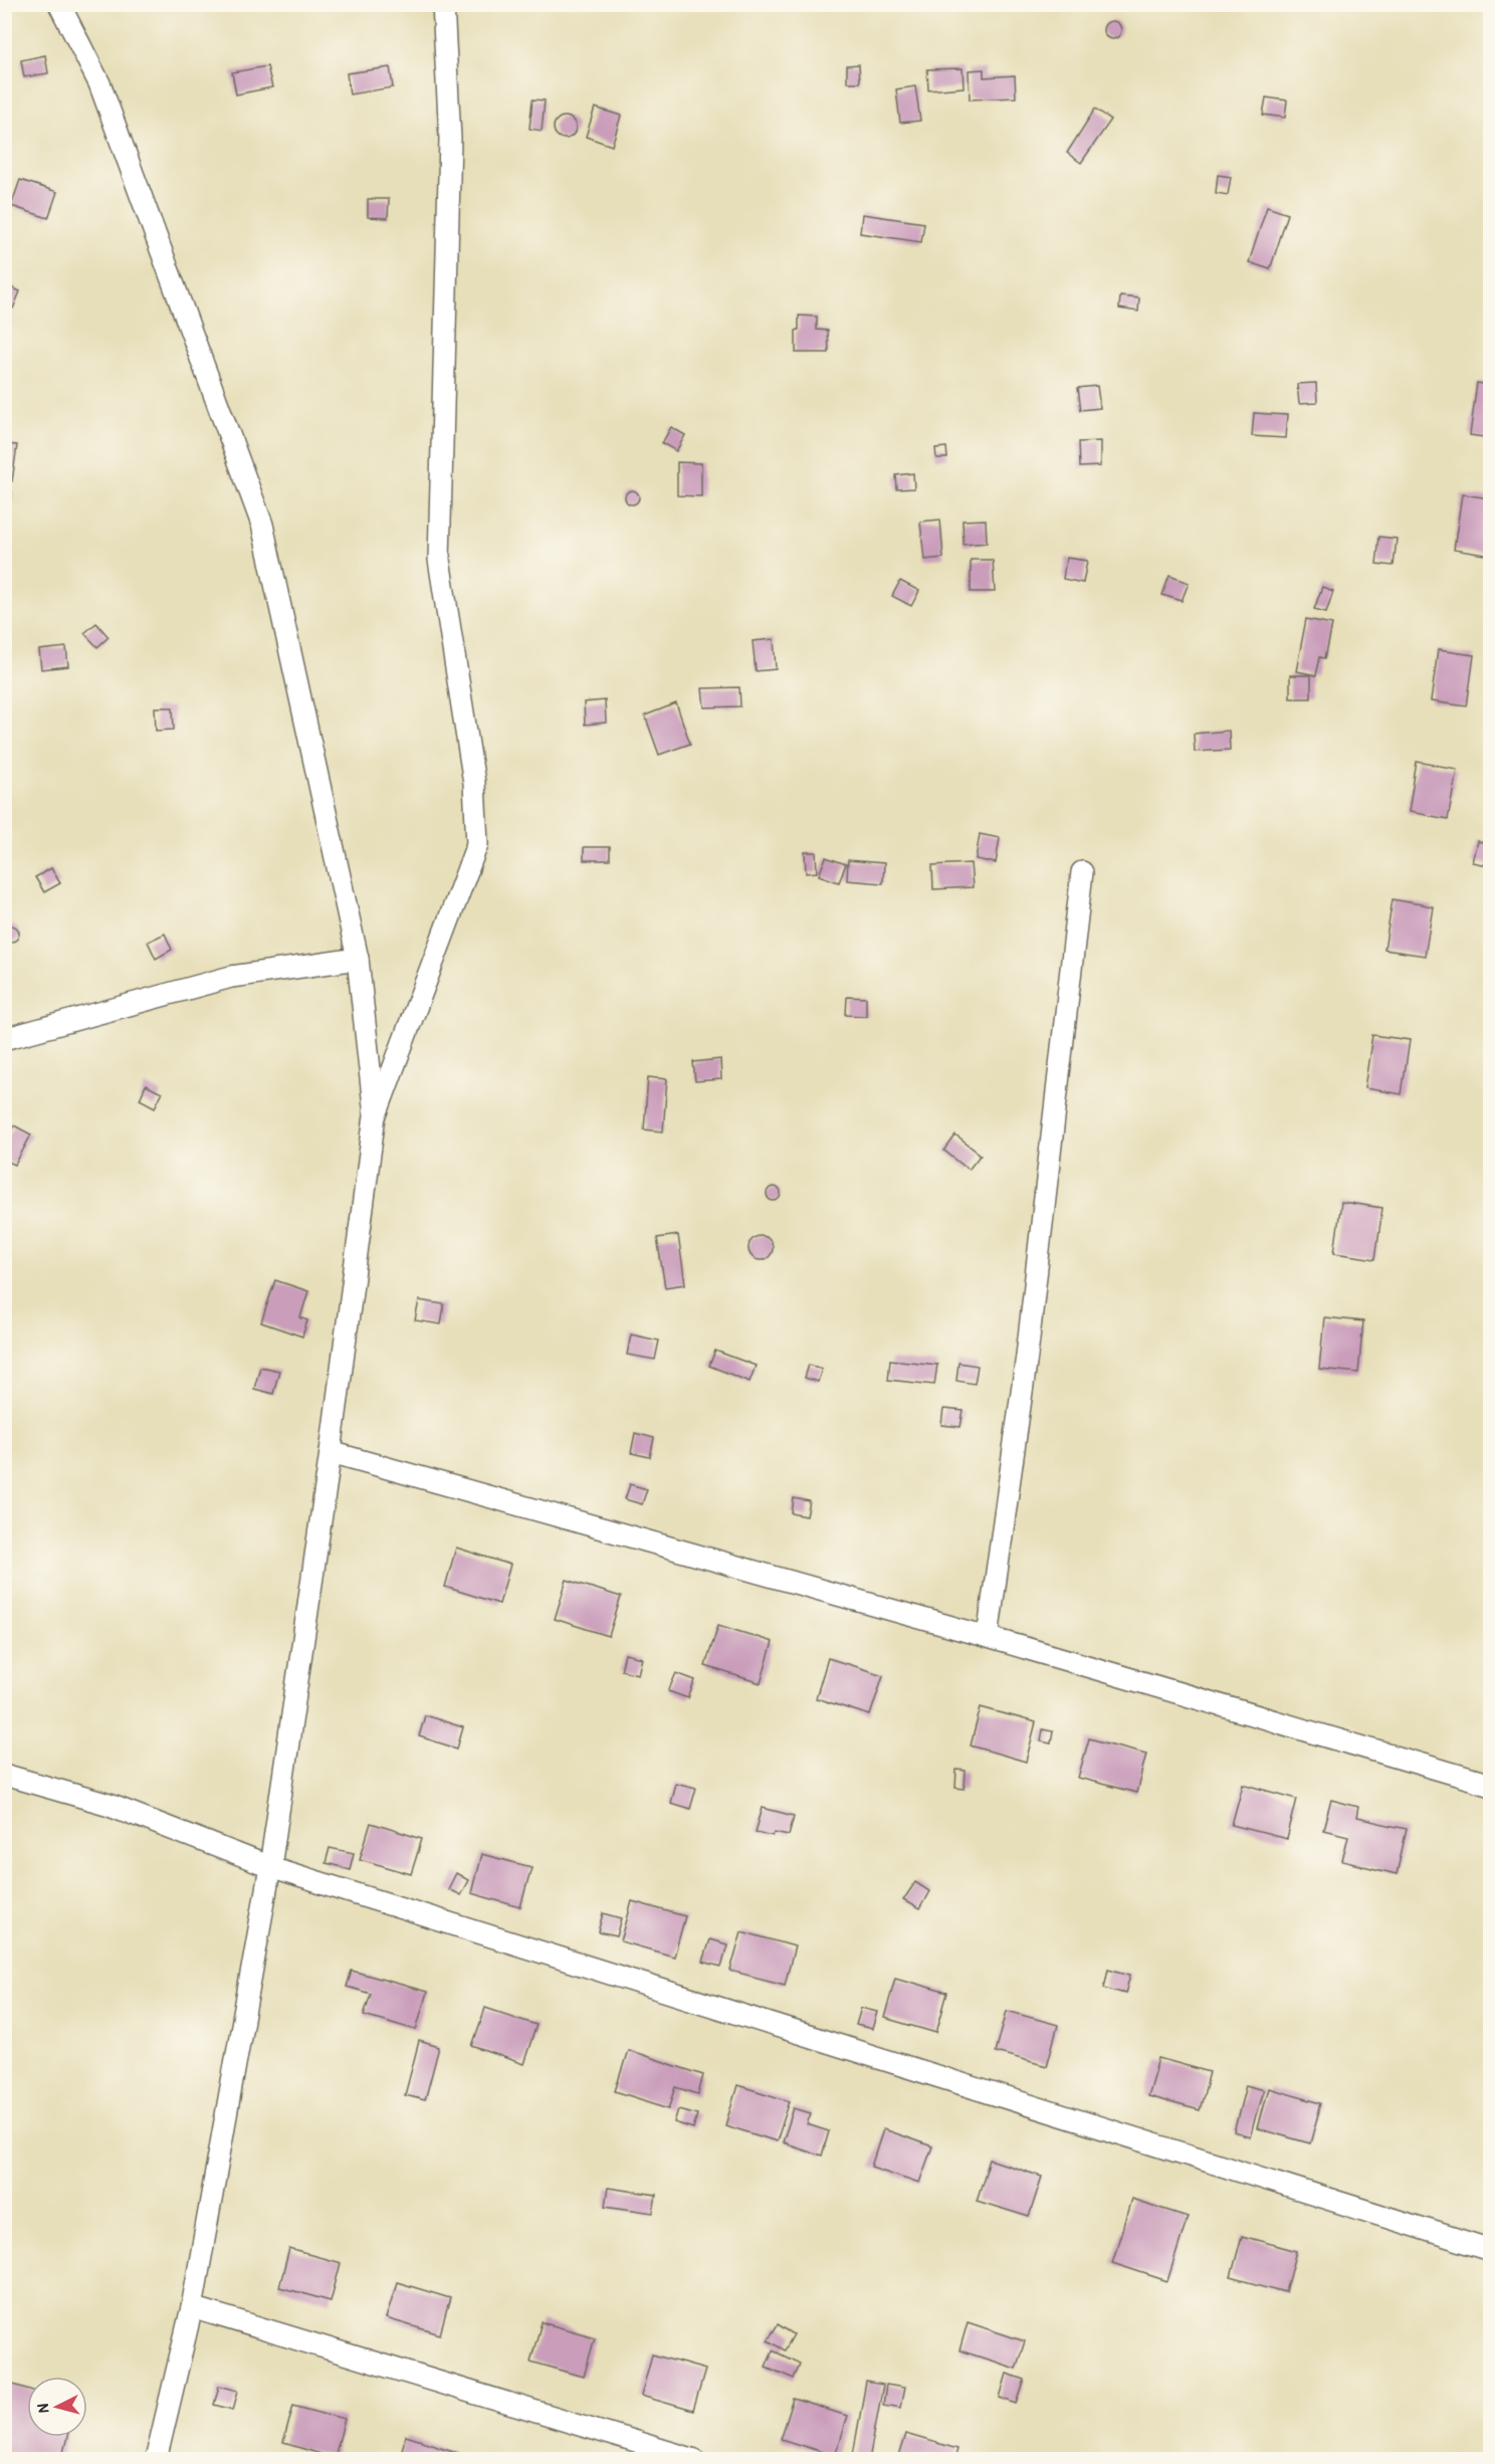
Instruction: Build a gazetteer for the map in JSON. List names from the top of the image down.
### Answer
{
  "north": "left"
}
